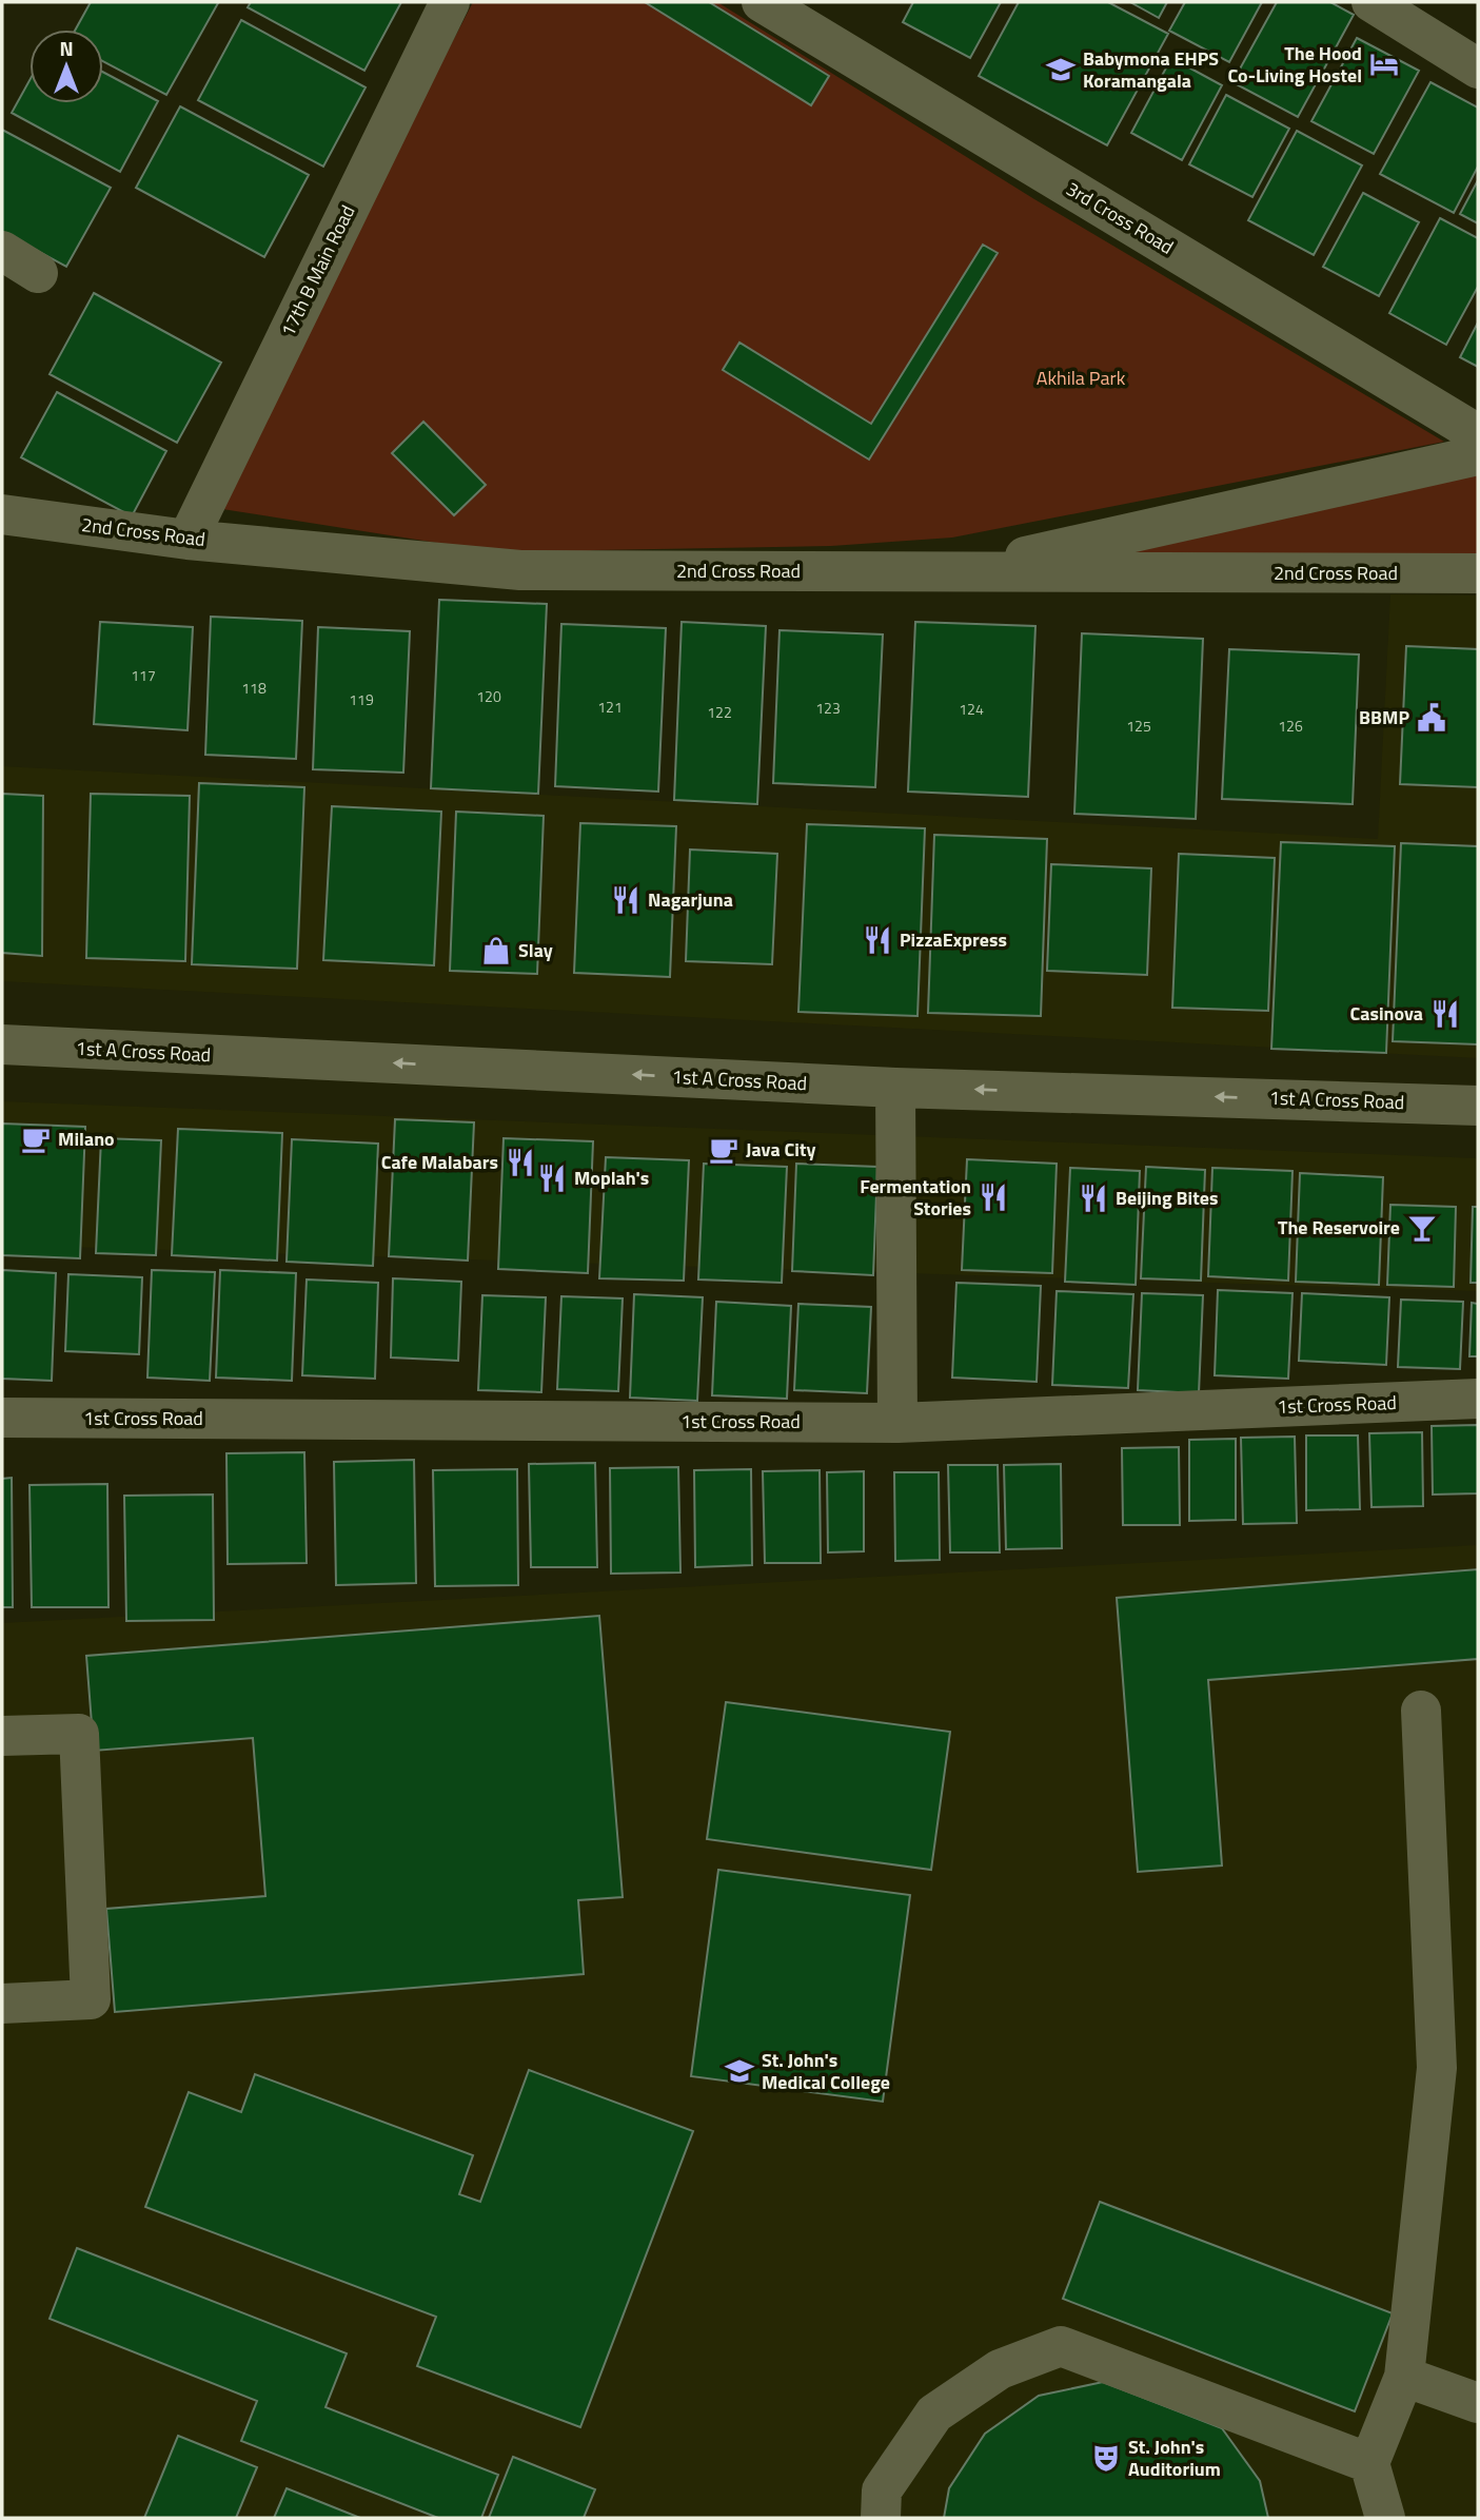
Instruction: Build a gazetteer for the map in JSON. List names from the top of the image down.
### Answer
{
  "streets": {
    "street": [
      "3rd Cross Road",
      "17th B Main Road",
      "2nd Cross Road",
      "1st A Cross Road",
      "1st Cross Road"
    ]
  },
  "crossings": [
    ["17th B Main Road", "2nd Cross Road"]
  ],
  "one_way": ["1st A Cross Road"],
  "parks": ["Akhila Park"],
  "places": {
    "hotel": ["The Hood Co-Living Hostel"],
    "school or university": ["Babymona EHPS Koramangala", "St. John's Medical College"],
    "public building": ["BBMP"],
    "restaurant": [
      "Nagarjuna",
      "PizzaExpress",
      "Casinova",
      "Cafe Malabars",
      "Moplah's",
      "Fermentation Stories",
      "Beijing Bites"
    ],
    "shop": ["Slay"],
    "cafe": ["Milano", "Java City"],
    "bar": ["The Reservoire"],
    "theatre": ["St. John's Auditorium"]
  },
  "house_numbers": [
    "117",
    "118",
    "120",
    "119",
    "121",
    "123",
    "124",
    "122",
    "125",
    "126"
  ],
  "north": "top"
}
